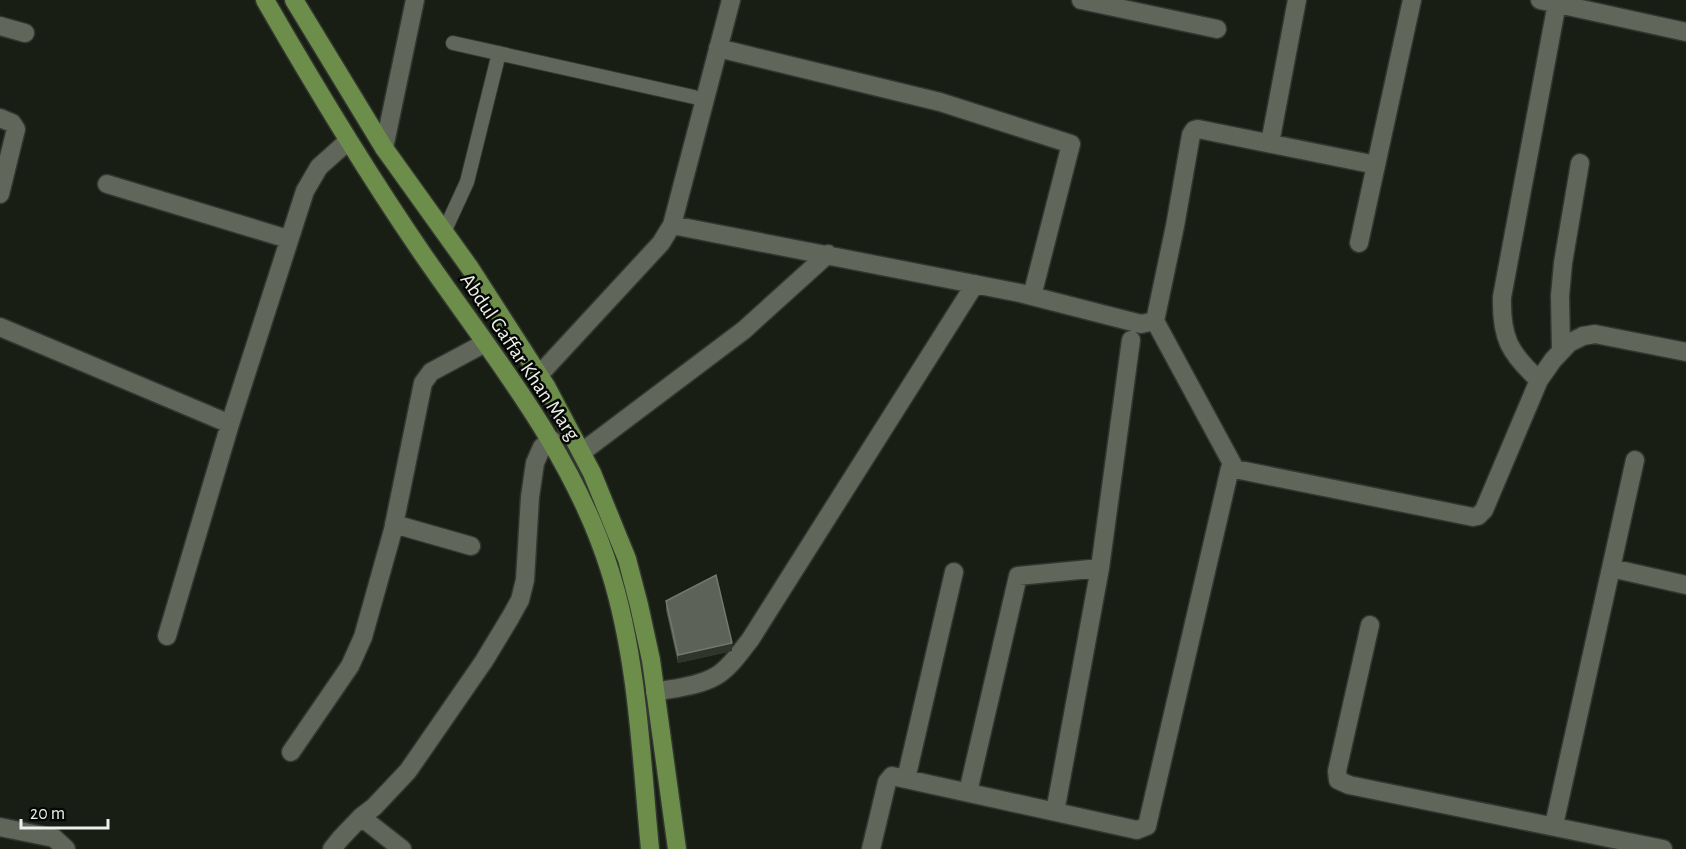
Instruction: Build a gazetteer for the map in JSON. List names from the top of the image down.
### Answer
{
  "streets": {
    "main road": ["Abdul Gaffar Khan Marg"]
  },
  "scale_bar": "20 m"
}
